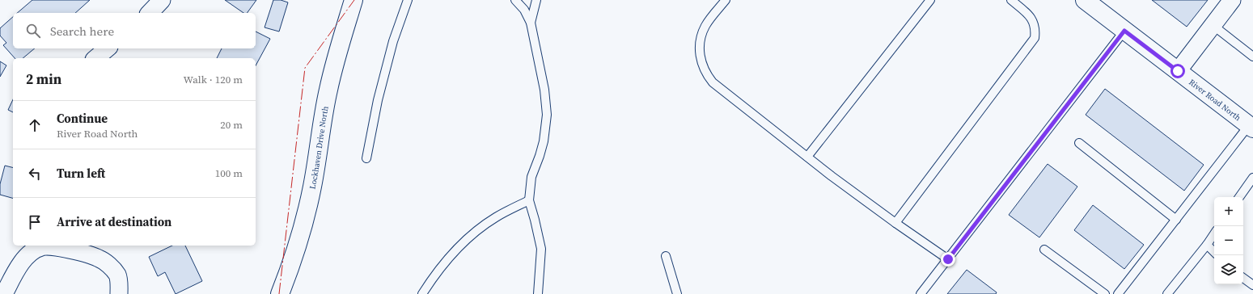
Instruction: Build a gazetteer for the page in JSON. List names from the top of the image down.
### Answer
{
  "streets": {
    "street": ["River Road North", "Lockhaven Drive North"]
  },
  "page": {
    "search": "Search here",
    "heading": ["2 min", "Walk · 120 m"],
    "list": [
      ["Continue", "River Road North", "20 m"],
      ["Turn left", "100 m"],
      "Arrive at destination"
    ],
    "map_buttons": ["+", "−"]
  }
}
